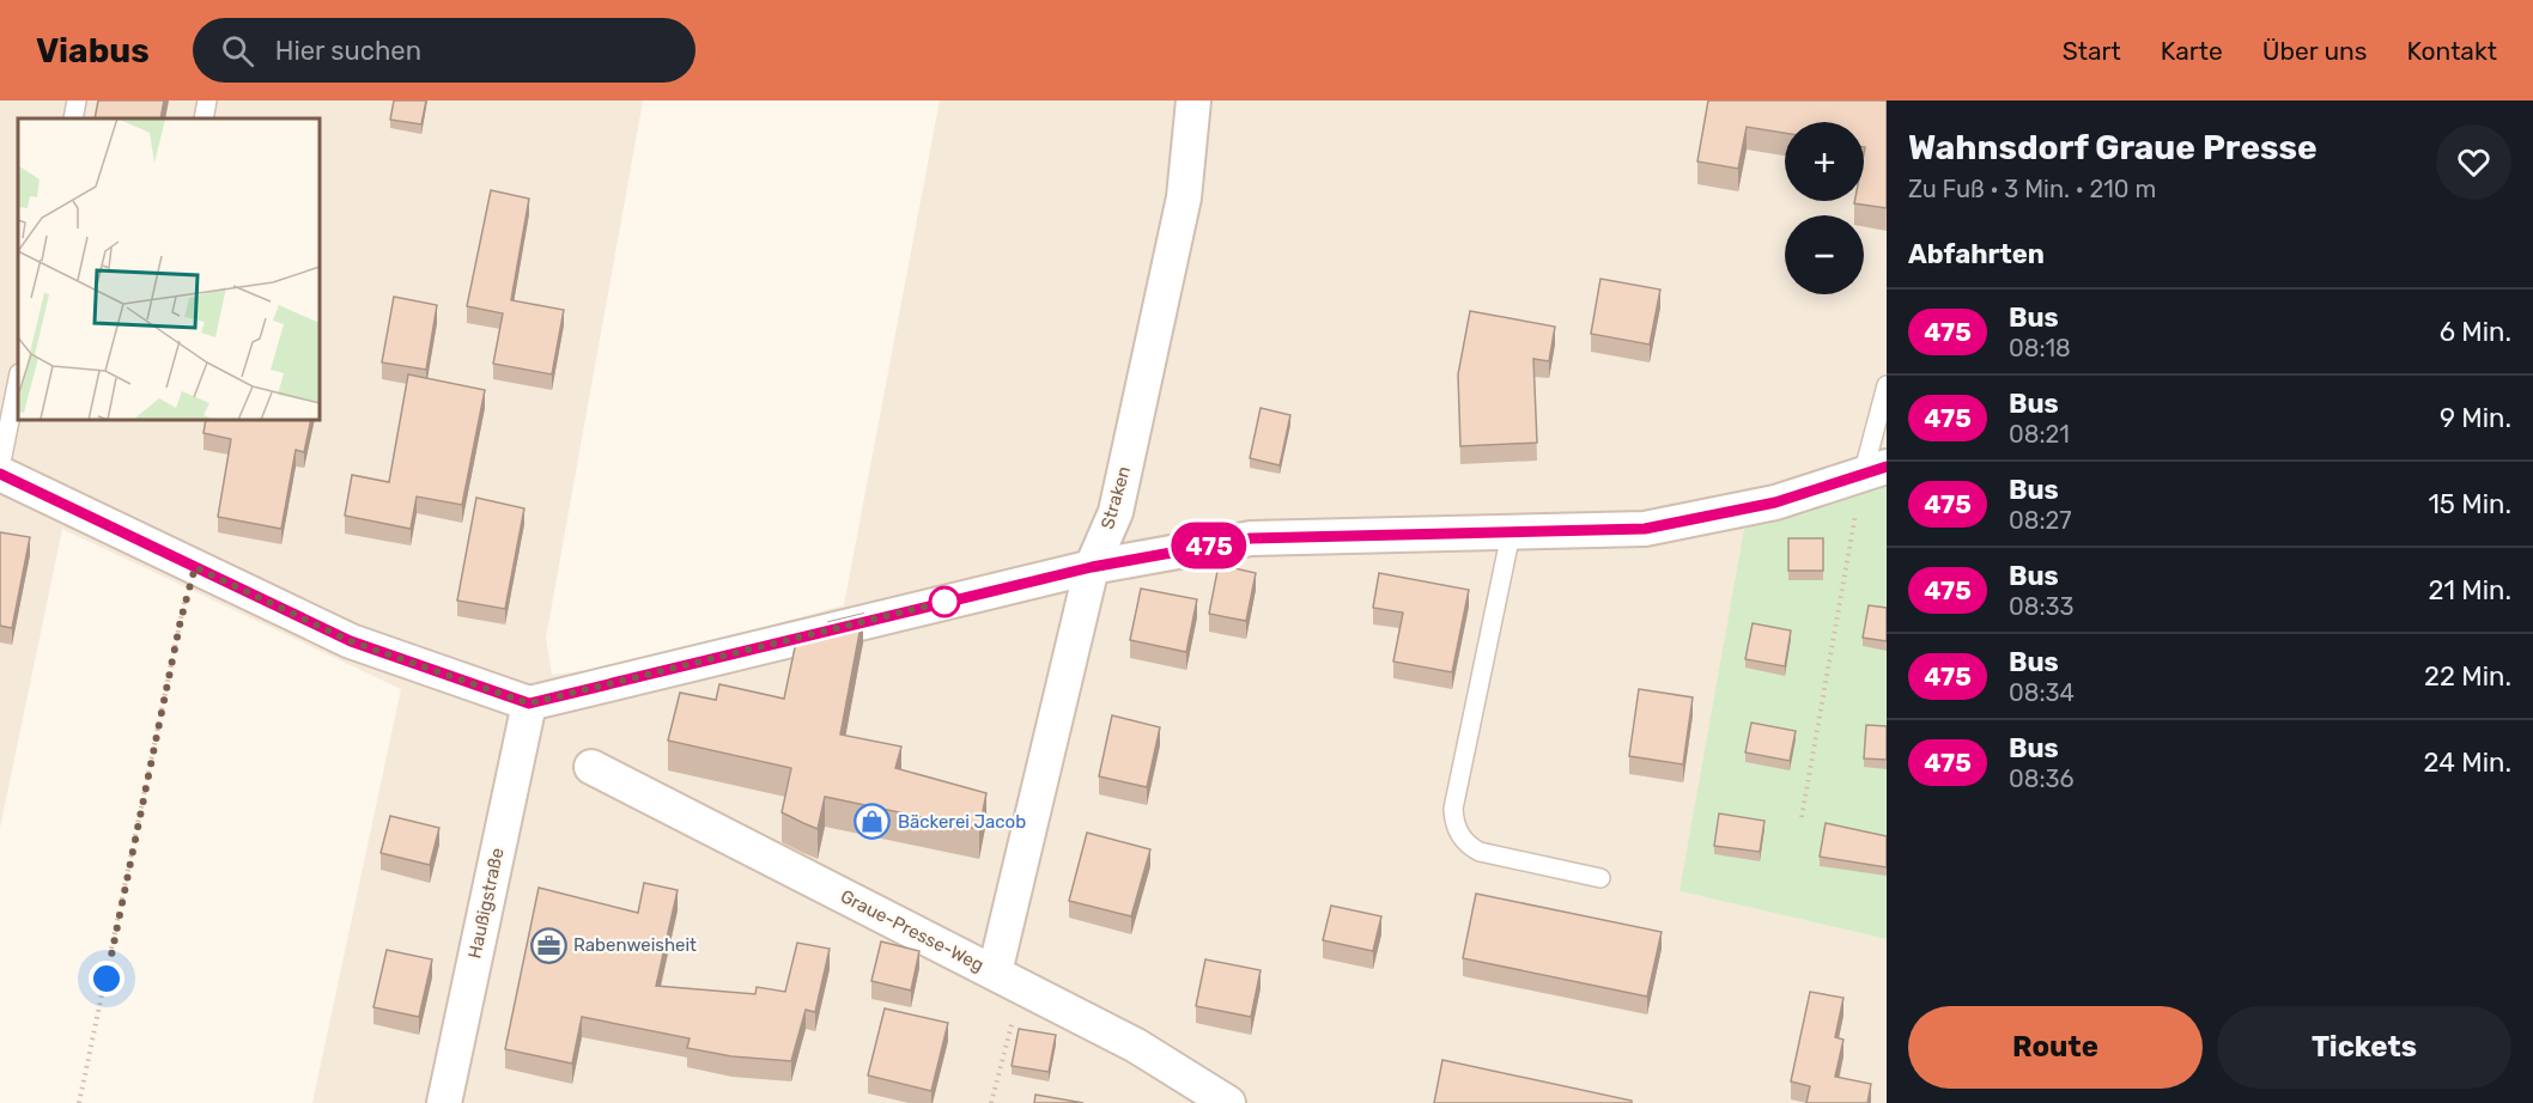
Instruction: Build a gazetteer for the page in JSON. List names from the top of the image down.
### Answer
{
  "streets": {
    "street": ["Straken", "Haußigstraße", "Graue-Presse-Weg"]
  },
  "crossings": [
    ["Straken", "Graue-Presse-Weg"]
  ],
  "places": {
    "shop": ["Bäckerei Jacob"],
    "office": ["Rabenweisheit"]
  },
  "lines": ["bus line 475"],
  "page": {
    "header": "Viabus",
    "search": "Hier suchen",
    "nav": [
      "Start",
      "Karte",
      "Über uns",
      "Kontakt"
    ],
    "on_map": "475",
    "heading": [
      ["Wahnsdorf Graue Presse", "Zu Fuß · 3 Min. · 210 m"],
      "Abfahrten"
    ],
    "map_buttons": ["+", "−"],
    "list": [
      {
        "mark": "475",
        "name": "Bus",
        "note": "08:18",
        "value": "6 Min."
      },
      {
        "mark": "475",
        "name": "Bus",
        "note": "08:21",
        "value": "9 Min."
      },
      {
        "mark": "475",
        "name": "Bus",
        "note": "08:27",
        "value": "15 Min."
      },
      {
        "mark": "475",
        "name": "Bus",
        "note": "08:33",
        "value": "21 Min."
      },
      {
        "mark": "475",
        "name": "Bus",
        "note": "08:34",
        "value": "22 Min."
      },
      {
        "mark": "475",
        "name": "Bus",
        "note": "08:36",
        "value": "24 Min."
      }
    ],
    "buttons": ["Route", "Tickets"]
  }
}
